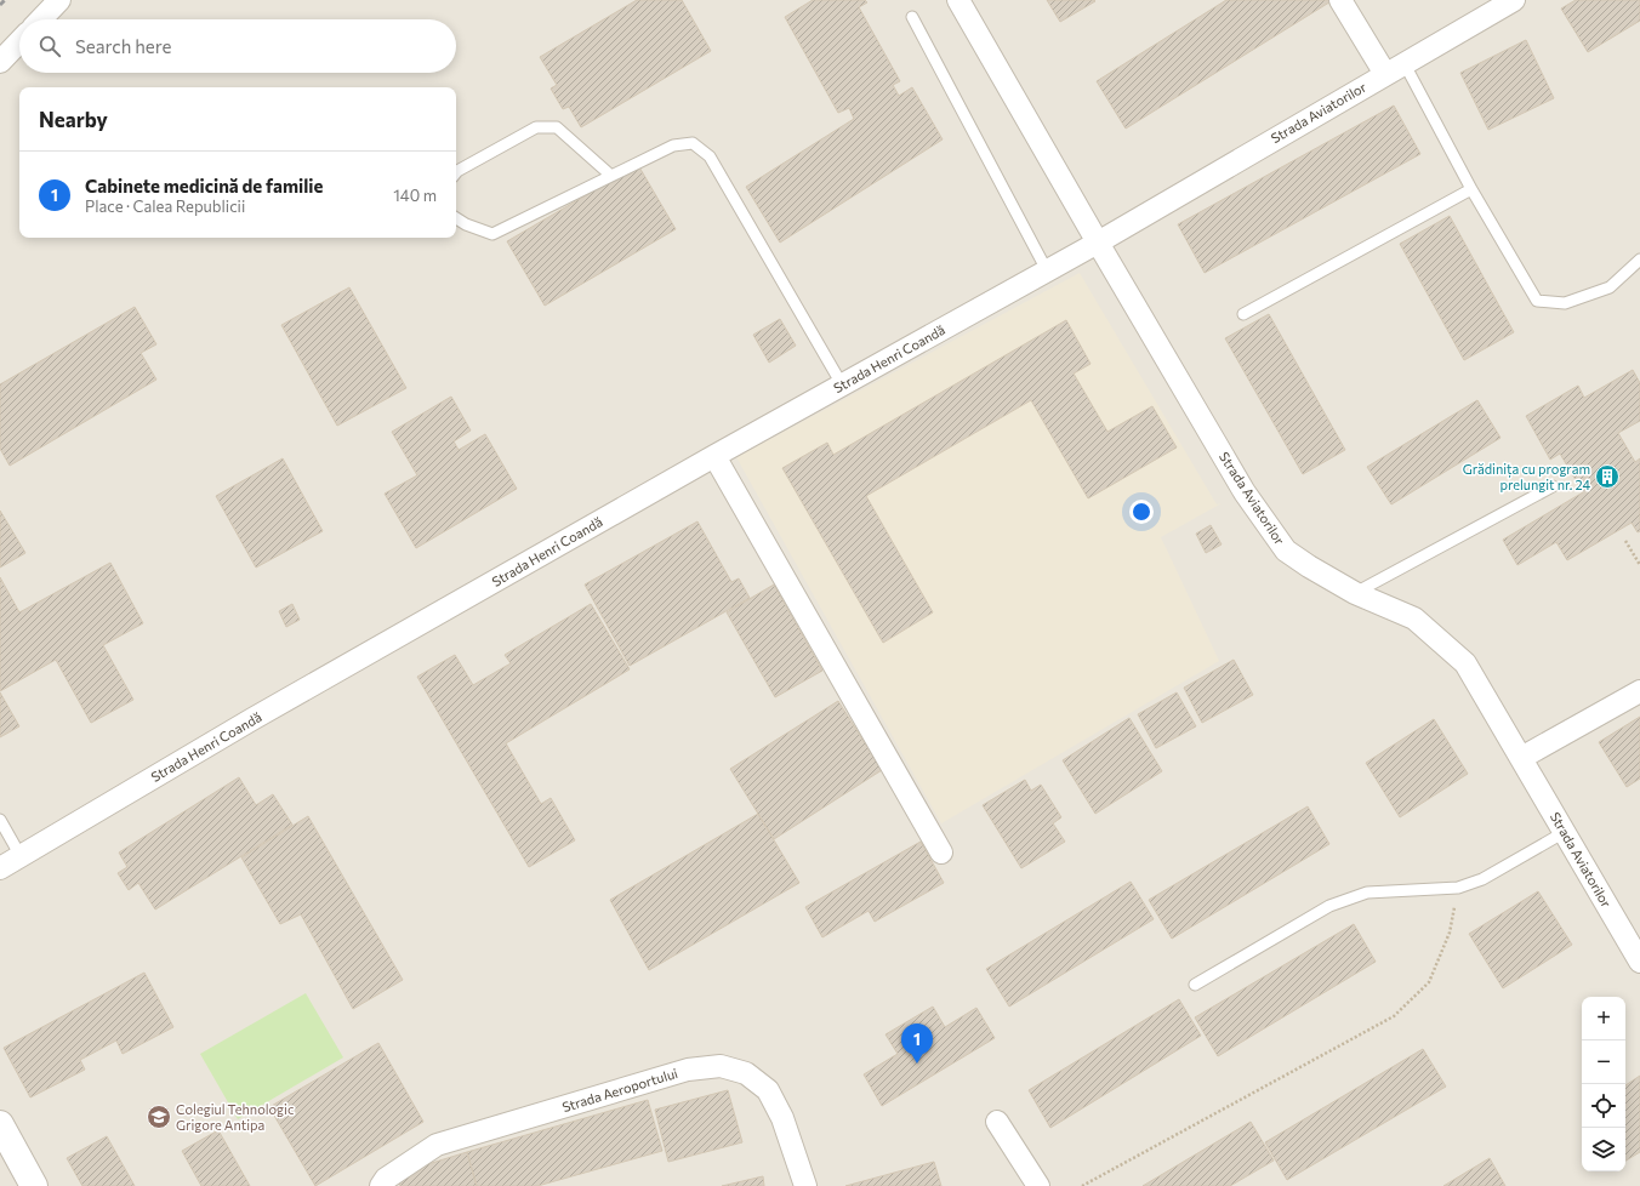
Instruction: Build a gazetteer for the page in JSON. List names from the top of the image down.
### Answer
{
  "streets": {
    "street": ["Strada Aviatorilor", "Strada Henri Coandă", "Strada Aeroportului"]
  },
  "crossings": [
    ["Strada Aviatorilor", "Strada Henri Coandă"]
  ],
  "places": {
    "building": ["Grădinița cu program prelungit nr. 24"],
    "school or university": ["Colegiul Tehnologic Grigore Antipa"]
  },
  "page": {
    "search": "Search here",
    "heading": "Nearby",
    "list": [
      {
        "mark": "1",
        "name": "Cabinete medicină de familie",
        "note": "Place · Calea Republicii",
        "value": "140 m"
      }
    ],
    "map_buttons": ["+", "−"],
    "pins": "1"
  }
}
